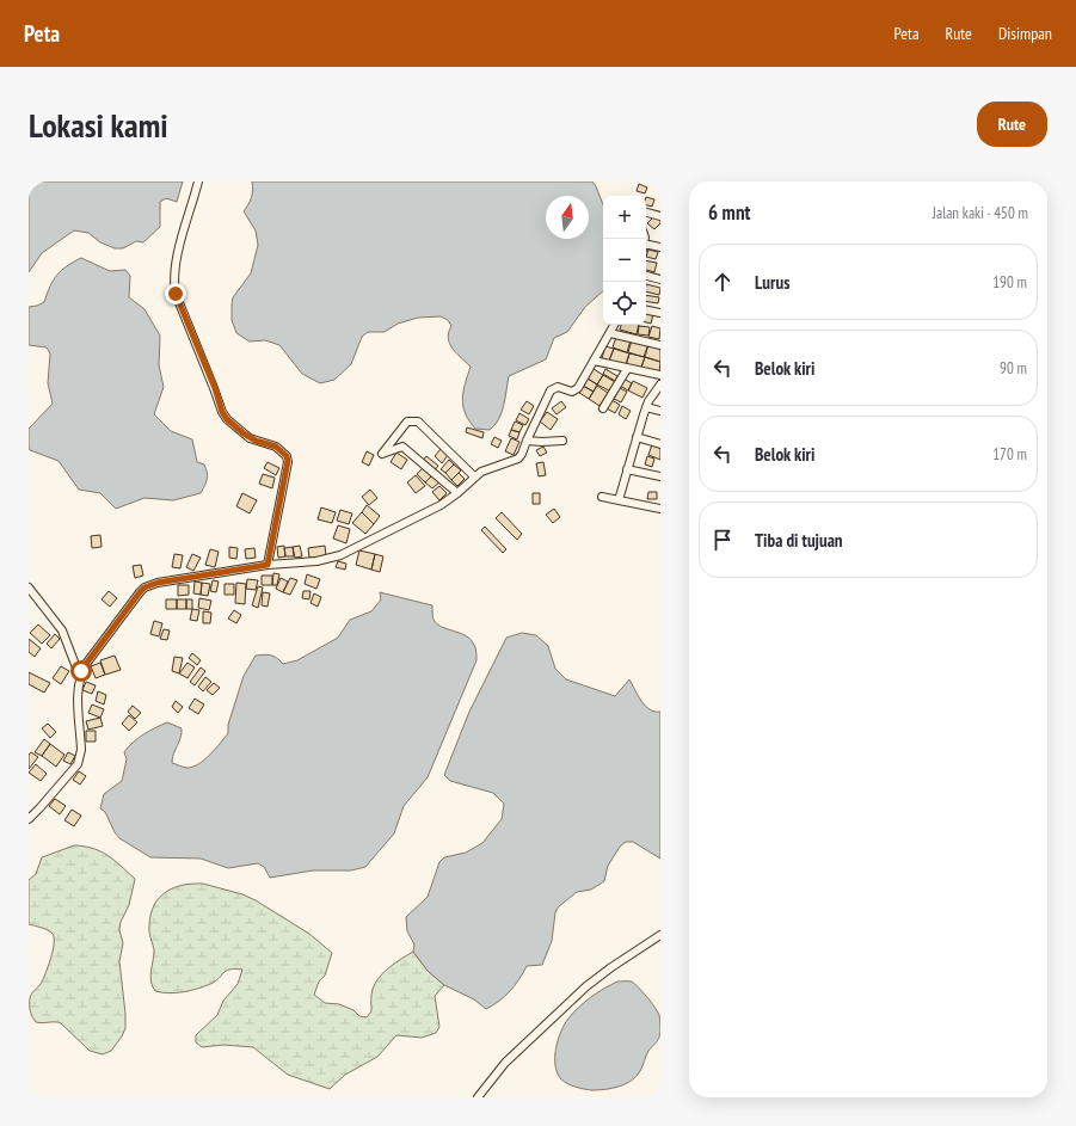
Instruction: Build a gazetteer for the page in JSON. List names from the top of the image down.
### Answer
{
  "north": "top",
  "page": {
    "header": "Peta",
    "nav": ["Peta", "Rute", "Disimpan"],
    "buttons": "Rute",
    "title": "Lokasi kami",
    "heading": ["6 mnt", "Jalan kaki · 450 m"],
    "map_buttons": ["+", "−"],
    "list": [
      ["Lurus", "190 m"],
      ["Belok kiri", "90 m"],
      ["Belok kiri", "170 m"],
      "Tiba di tujuan"
    ]
  }
}
